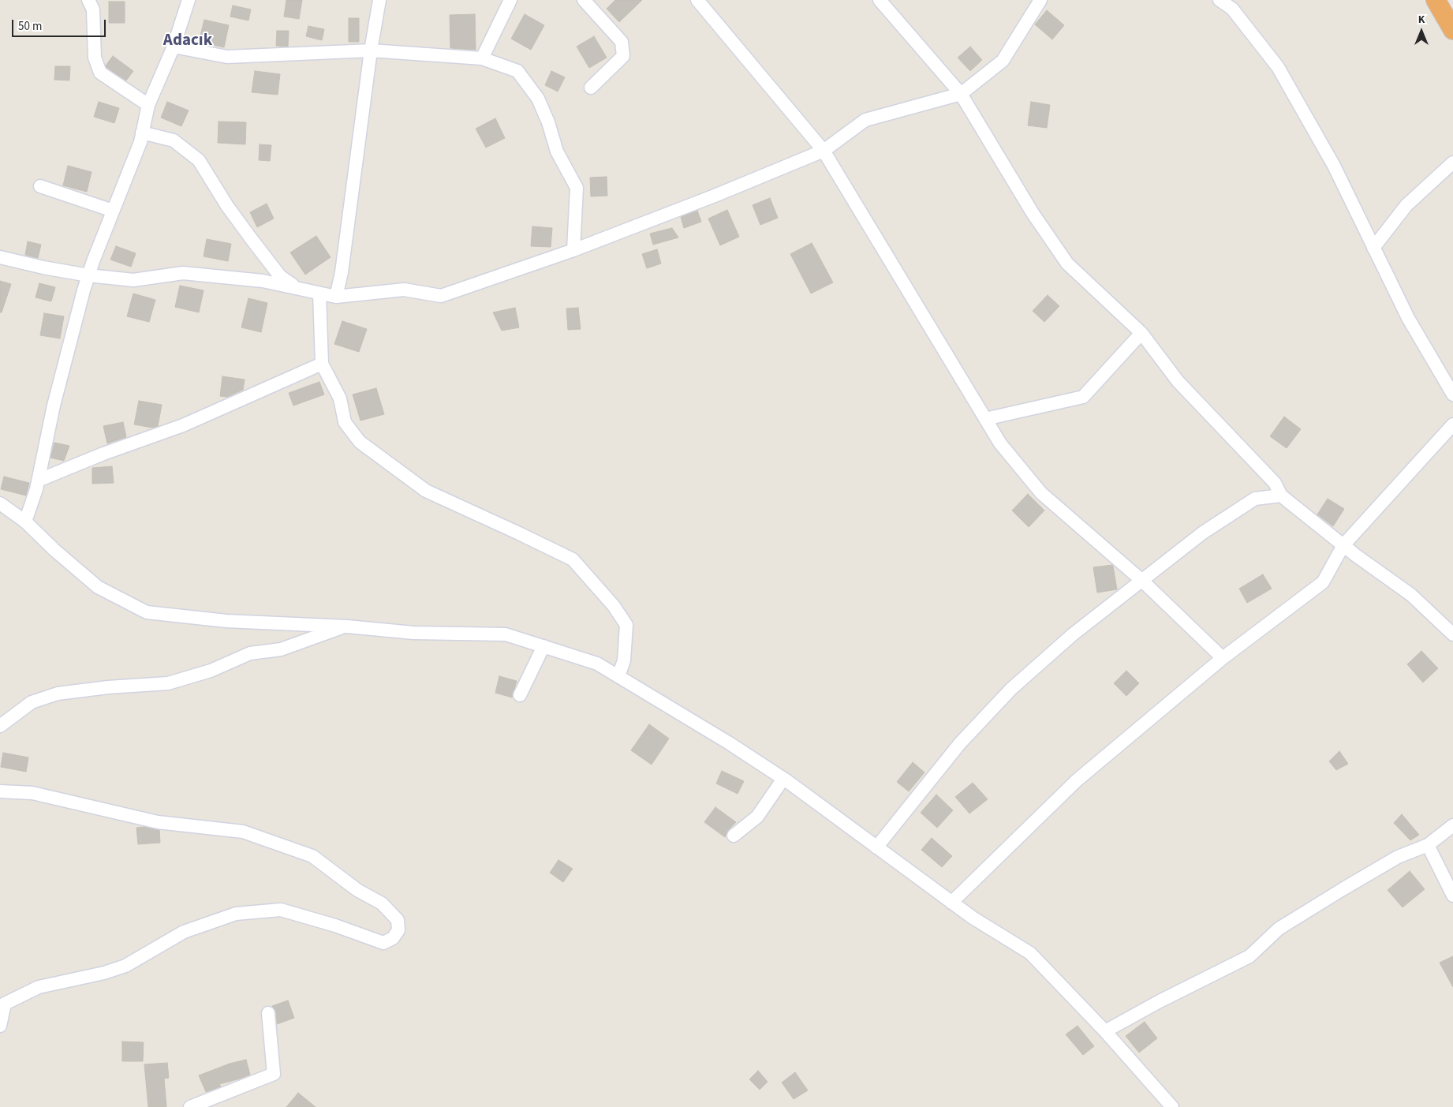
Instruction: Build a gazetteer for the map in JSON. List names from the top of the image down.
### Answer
{
  "districts": ["Adacık"],
  "scale_bar": "50 m",
  "north": "top"
}
